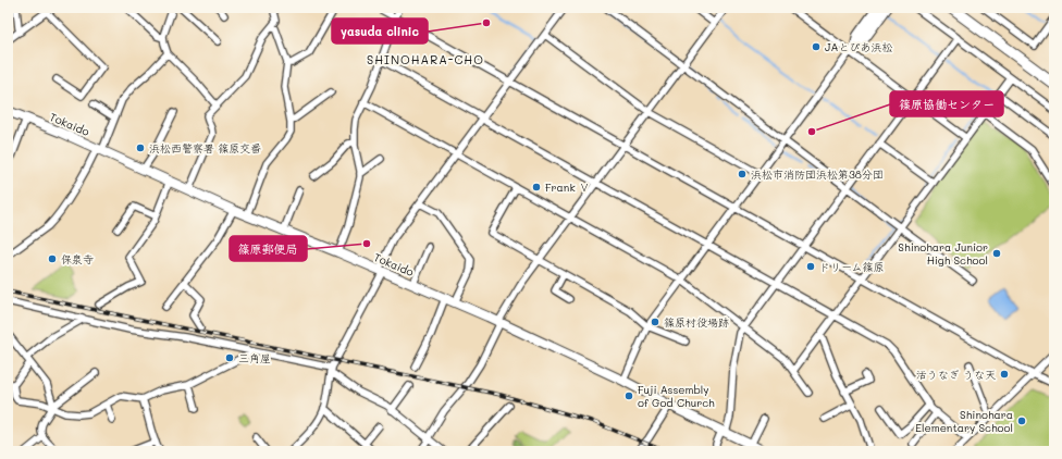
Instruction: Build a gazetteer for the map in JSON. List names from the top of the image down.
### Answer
{
  "streets": {
    "main road": ["Tokaido"]
  },
  "districts": ["SHINOHARA-CHO"],
  "places": [
    "yasuda clinic",
    "JAとぴあ浜松",
    "篠原協働センター",
    "浜松西警察署 篠原交番",
    "浜松市消防団浜松第38分団",
    "Frank Ⅴ",
    "篠原郵便局",
    "Shinohara Junior High School",
    "保泉寺",
    "ドリーム篠原",
    "篠原村役場跡",
    "三角屋",
    "活うなぎ うな天",
    "Fuji Assembly of God Church",
    "Shinohara Elementary School"
  ]
}
